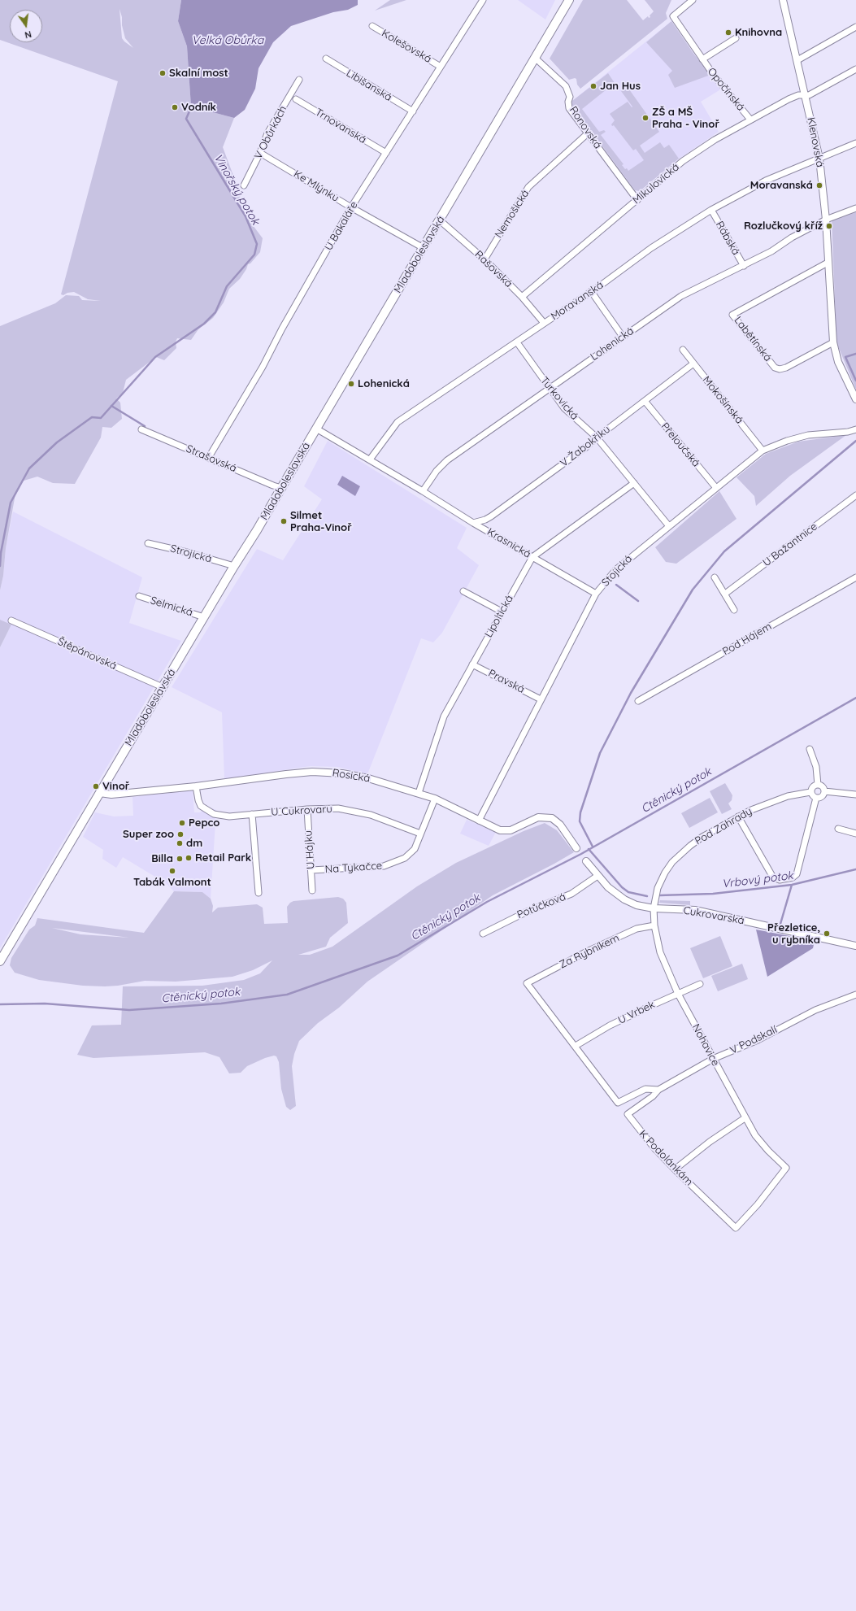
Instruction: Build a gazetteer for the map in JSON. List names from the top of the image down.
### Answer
{
  "streets": {
    "main road": ["Mladoboleslavská"],
    "street": [
      "Kolešovská",
      "Libišanská",
      "Opočínská",
      "Trnovanská",
      "Ronovská",
      "V Obůrkách",
      "Klenovská",
      "Mikulovická",
      "Ke Mlýnku",
      "Nemošická",
      "U Bakaláře",
      "Rábská",
      "Rašovská",
      "Moravanská",
      "Labětínská",
      "Lohenická",
      "Turkovická",
      "Mokošínská",
      "Přeloučská",
      "V Žabokřiku",
      "Strašovská",
      "Krasnická",
      "U Bažantnice",
      "Strojická",
      "Stojická",
      "Selmická",
      "Lipoltická",
      "Pod Hájem",
      "Štěpánovská",
      "Pravská",
      "Rosická",
      "U Cukrovaru",
      "Pod Zahrady",
      "U Hájku",
      "Na Tykačce",
      "Potůčková",
      "Cukrovarská",
      "Za Rybníkem",
      "U Vrbek",
      "V Podskalí",
      "Nohavice",
      "K Podolánkám"
    ]
  },
  "crossings": [
    ["Kolešovská", "U Bakaláře"],
    ["Libišanská", "U Bakaláře"],
    ["Opočínská", "Mikulovická"],
    ["Trnovanská", "U Bakaláře"],
    ["Ronovská", "Mikulovická"],
    ["Ronovská", "Nemošická"],
    ["Ronovská", "Mladoboleslavská"],
    ["V Obůrkách", "Ke Mlýnku"],
    ["Klenovská", "Mikulovická"],
    ["Klenovská", "Moravanská"],
    ["Klenovská", "Labětínská"],
    ["Klenovská", "Lohenická"],
    ["Mikulovická", "Rašovská"],
    ["Ke Mlýnku", "U Bakaláře"],
    ["Ke Mlýnku", "Mladoboleslavská"],
    ["Nemošická", "Rašovská"],
    ["U Bakaláře", "Strašovská"],
    ["Rábská", "Moravanská"],
    ["Rábská", "Lohenická"],
    ["Mladoboleslavská", "Rašovská"],
    ["Mladoboleslavská", "Strašovská"],
    ["Mladoboleslavská", "Strojická"],
    ["Mladoboleslavská", "Selmická"],
    ["Mladoboleslavská", "Štěpánovská"],
    ["Mladoboleslavská", "Rosická"],
    ["Rašovská", "Moravanská"],
    ["Moravanská", "Turkovická"],
    ["Lohenická", "Turkovická"],
    ["Lohenická", "Krasnická"],
    ["Turkovická", "V Žabokřiku"],
    ["Turkovická", "Stojická"],
    ["Turkovická", "Lipoltická"],
    ["Mokošínská", "V Žabokřiku"],
    ["Mokošínská", "Stojická"],
    ["Přeloučská", "V Žabokřiku"],
    ["Přeloučská", "Stojická"],
    ["V Žabokřiku", "Krasnická"],
    ["Krasnická", "Stojická"],
    ["Krasnická", "Lipoltická"],
    ["Stojická", "Pravská"],
    ["Stojická", "Rosická"],
    ["Lipoltická", "Pravská"],
    ["Lipoltická", "Rosická"],
    ["Rosická", "U Cukrovaru"],
    ["Rosická", "Na Tykačce"],
    ["U Cukrovaru", "U Hájku"],
    ["U Cukrovaru", "Na Tykačce"],
    ["Pod Zahrady", "Cukrovarská"],
    ["Pod Zahrady", "Nohavice"],
    ["U Hájku", "Na Tykačce"],
    ["Potůčková", "Cukrovarská"],
    ["Cukrovarská", "Nohavice"],
    ["Za Rybníkem", "U Vrbek"],
    ["Za Rybníkem", "V Podskalí"],
    ["Za Rybníkem", "Nohavice"],
    ["U Vrbek", "V Podskalí"],
    ["U Vrbek", "Nohavice"],
    ["V Podskalí", "Nohavice"],
    ["V Podskalí", "K Podolánkám"],
    ["Nohavice", "K Podolánkám"]
  ],
  "water": [
    "Velká Obůrka",
    "Vinořský potok",
    "Ctěnický potok",
    "Vrbový potok"
  ],
  "places": [
    "Knihovna",
    "Skalní most",
    "Jan Hus",
    "Vodník",
    "ZŠ a MŠ Praha - Vinoř",
    "Moravanská",
    "Rozlučkový kříž",
    "Lohenická",
    "Silmet Praha-Vinoř",
    "Vinoř",
    "Pepco",
    "Super zoo",
    "dm",
    "Retail Park",
    "Billa",
    "Tabák Valmont",
    "Přezletice, u rybníka"
  ],
  "north": "bottom"
}
